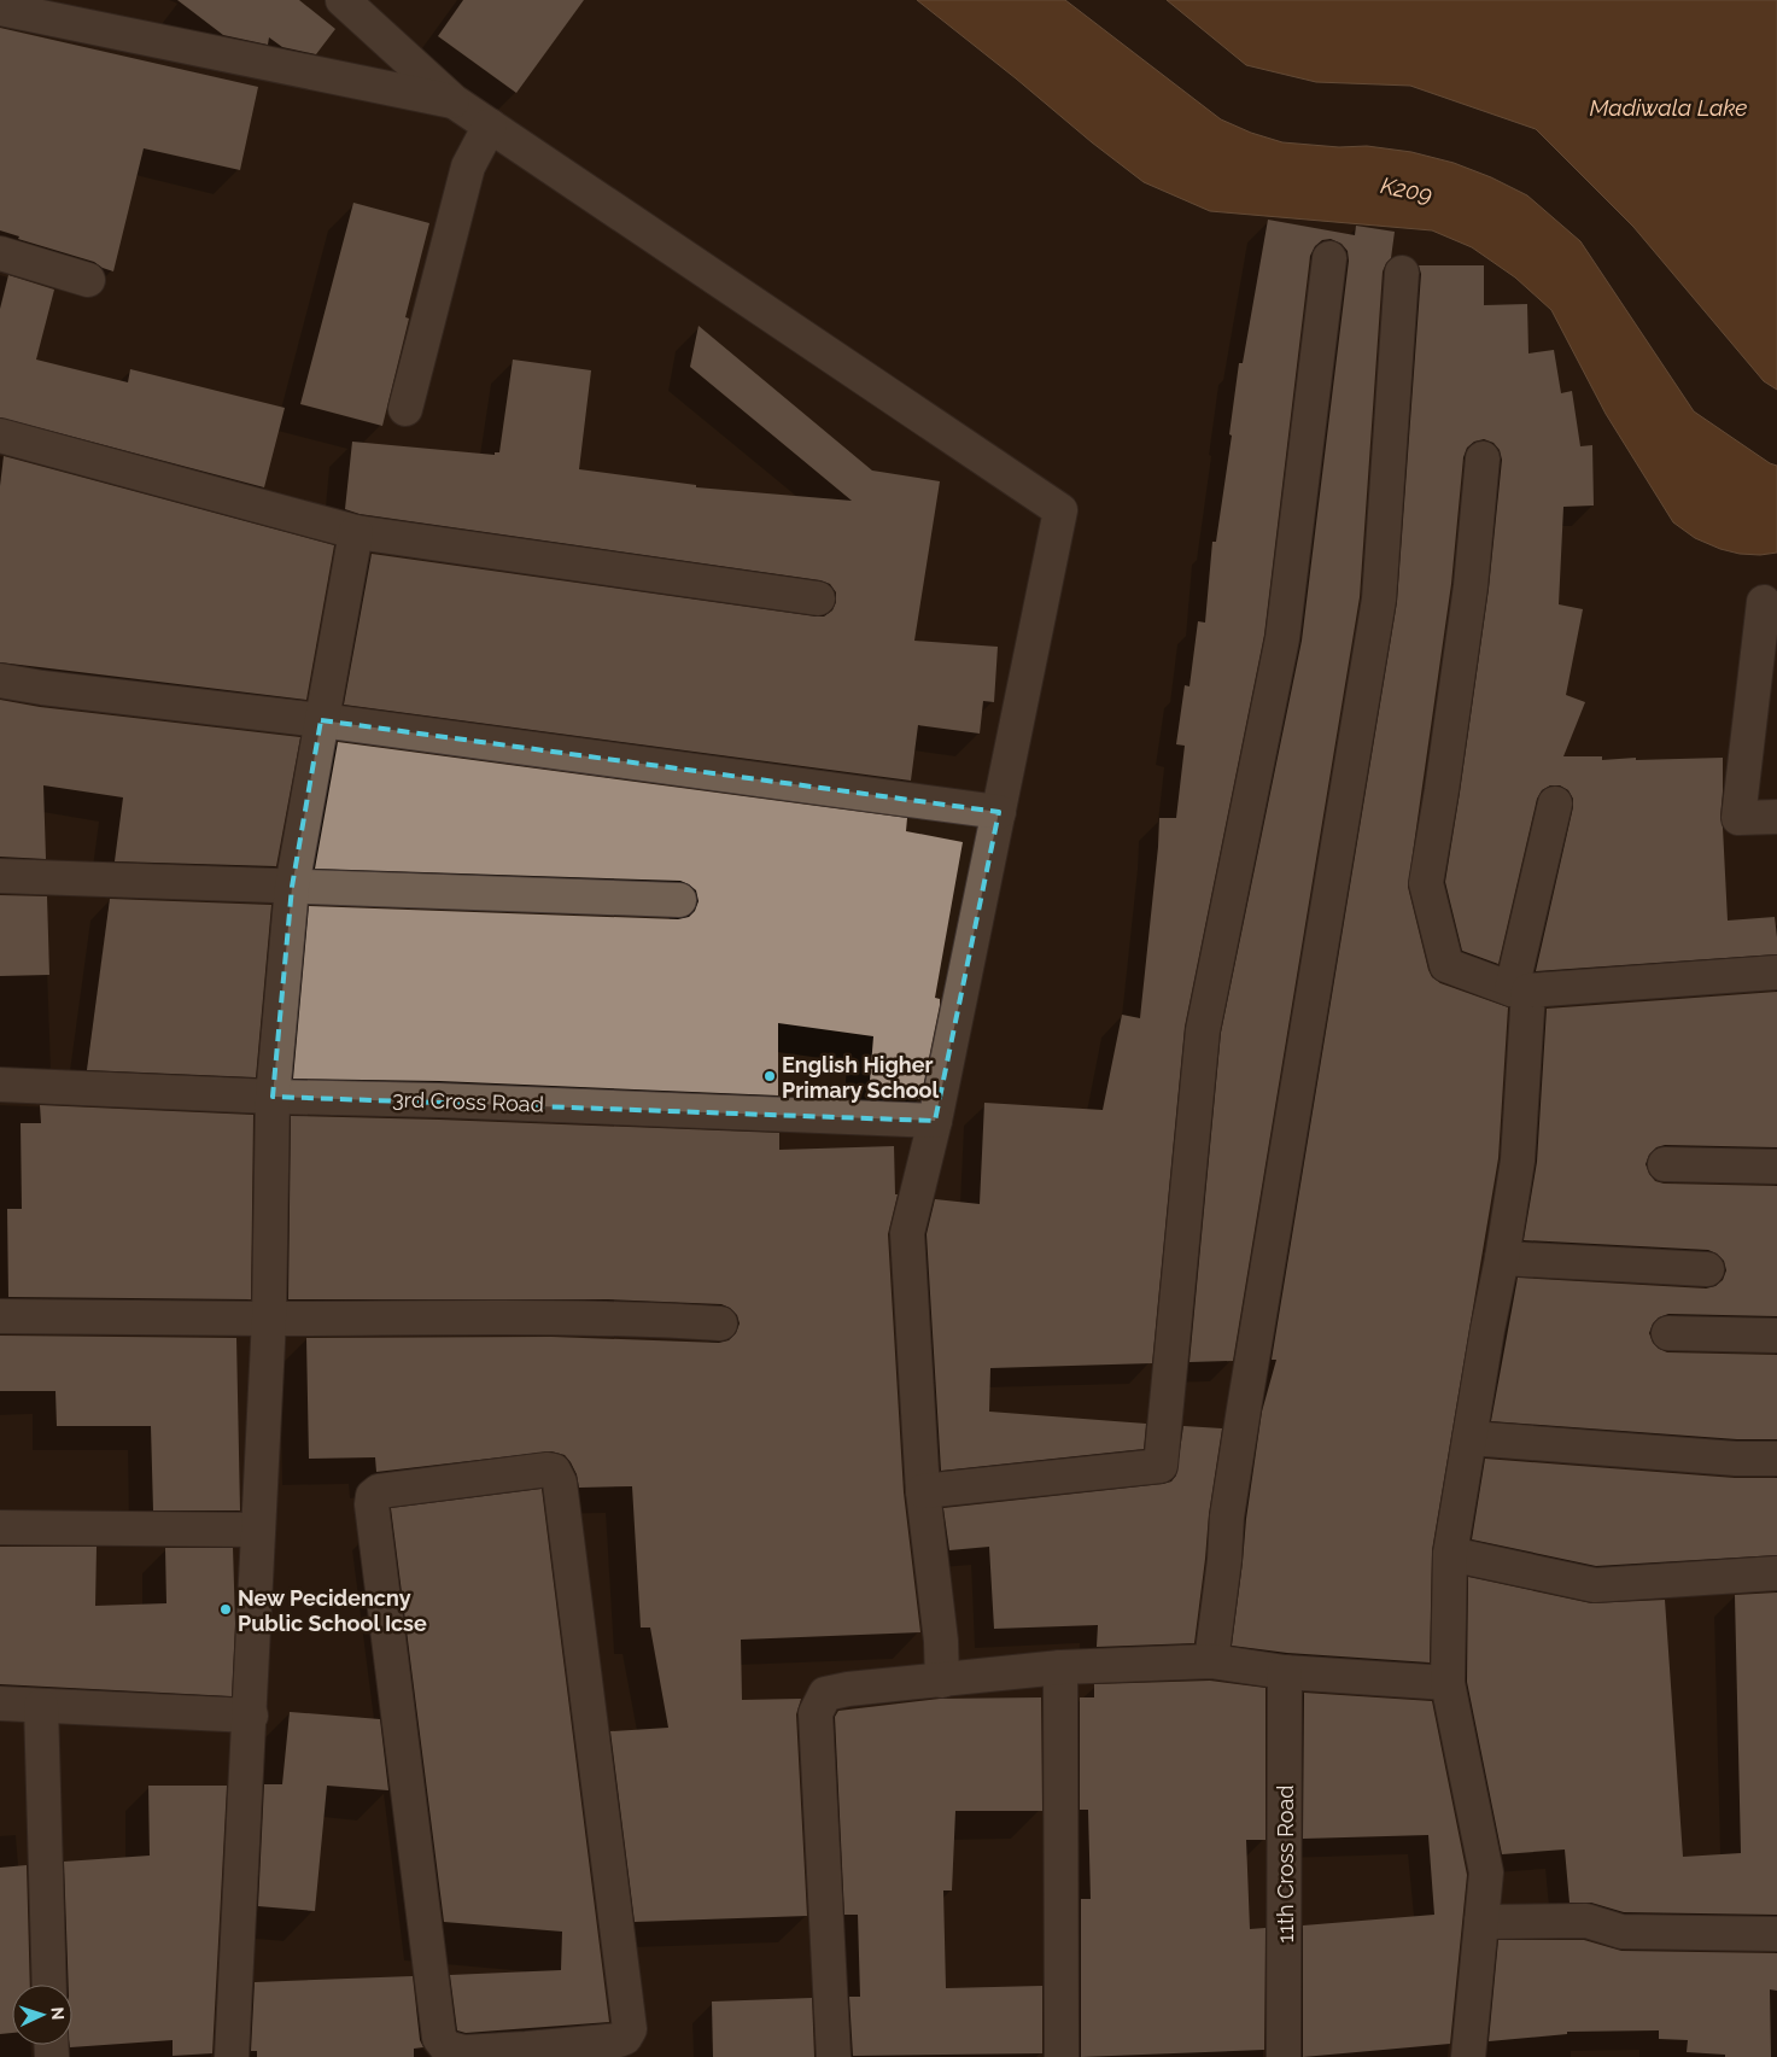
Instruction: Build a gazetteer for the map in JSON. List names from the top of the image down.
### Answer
{
  "streets": {
    "street": ["3rd Cross Road", "11th Cross Road"]
  },
  "water": ["Madiwala Lake", "K209"],
  "places": ["English Higher Primary School", "New Pecidencny Public School Icse"],
  "north": "right"
}
